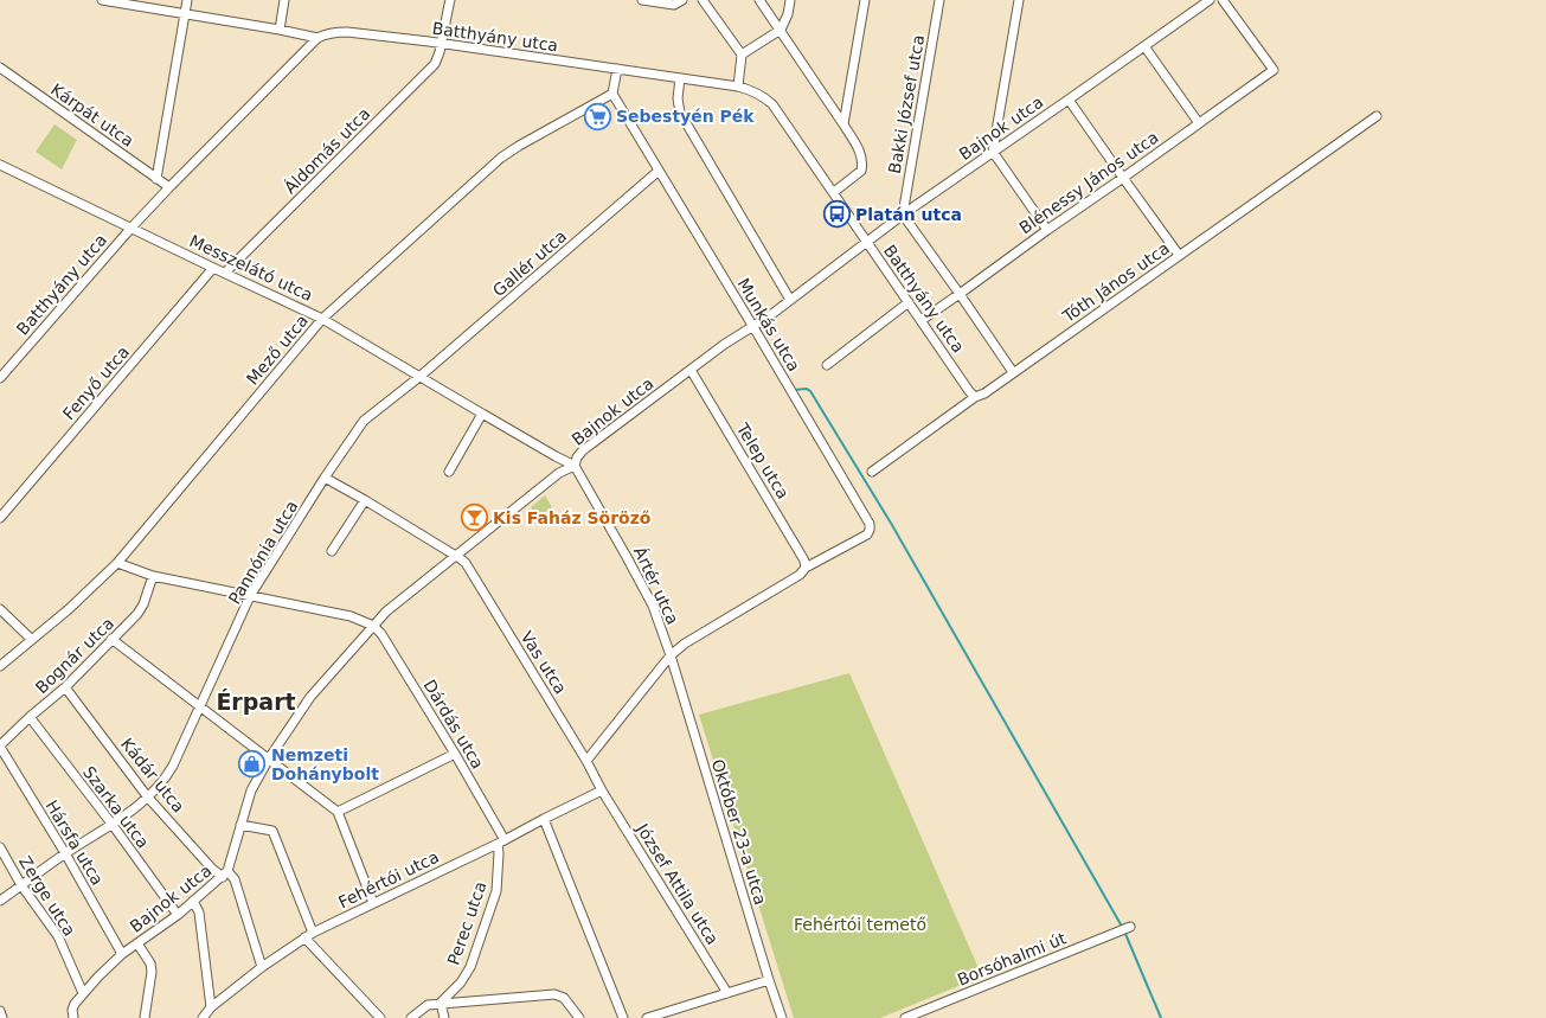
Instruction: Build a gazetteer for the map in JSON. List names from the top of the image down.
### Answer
{
  "streets": {
    "street": [
      "Batthyány utca",
      "Bakki József utca",
      "Kárpát utca",
      "Bajnok utca",
      "Áldomás utca",
      "Blénessy János utca",
      "Gallér utca",
      "Messzelátó utca",
      "Tóth János utca",
      "Munkás utca",
      "Mező utca",
      "Fenyő utca",
      "Telep utca",
      "Pannónia utca",
      "Ártér utca",
      "Bognár utca",
      "Vas utca",
      "Dárdás utca",
      "Kádár utca",
      "Szarka utca",
      "Október 23-a utca",
      "Hársfa utca",
      "Fehértói utca",
      "József Attila utca",
      "Zerge utca",
      "Perec utca",
      "Borsóhalmi út"
    ]
  },
  "crossings": [
    ["Batthyány utca", "Kárpát utca"],
    ["Batthyány utca", "Bajnok utca"],
    ["Batthyány utca", "Áldomás utca"],
    ["Batthyány utca", "Blénessy János utca"],
    ["Batthyány utca", "Messzelátó utca"],
    ["Batthyány utca", "Tóth János utca"],
    ["Bakki József utca", "Bajnok utca"],
    ["Bajnok utca", "Munkás utca"],
    ["Bajnok utca", "Telep utca"],
    ["Bajnok utca", "Ártér utca"],
    ["Bajnok utca", "Vas utca"],
    ["Bajnok utca", "Dárdás utca"],
    ["Bajnok utca", "Kádár utca"],
    ["Bajnok utca", "Szarka utca"],
    ["Bajnok utca", "Hársfa utca"],
    ["Bajnok utca", "Zerge utca"],
    ["Áldomás utca", "Messzelátó utca"],
    ["Gallér utca", "Messzelátó utca"],
    ["Gallér utca", "Munkás utca"],
    ["Gallér utca", "Pannónia utca"],
    ["Messzelátó utca", "Mező utca"],
    ["Messzelátó utca", "Fenyő utca"],
    ["Messzelátó utca", "Pannónia utca"],
    ["Munkás utca", "Mező utca"],
    ["Munkás utca", "Telep utca"],
    ["Pannónia utca", "Vas utca"],
    ["Pannónia utca", "Kádár utca"],
    ["Pannónia utca", "Szarka utca"],
    ["Pannónia utca", "Hársfa utca"],
    ["Pannónia utca", "Zerge utca"],
    ["Ártér utca", "Október 23-a utca"],
    ["Bognár utca", "Kádár utca"],
    ["Bognár utca", "Szarka utca"],
    ["Bognár utca", "Hársfa utca"],
    ["Vas utca", "Fehértói utca"],
    ["Vas utca", "József Attila utca"],
    ["Dárdás utca", "Fehértói utca"],
    ["Dárdás utca", "Perec utca"],
    ["Fehértói utca", "József Attila utca"],
    ["Fehértói utca", "Perec utca"]
  ],
  "districts": ["Érpart"],
  "parks": ["Fehértói temető"],
  "places": {
    "supermarket": ["Sebestyén Pék"],
    "bus stop": ["Platán utca"],
    "bar": ["Kis Faház Söröző"],
    "shop": ["Nemzeti Dohánybolt"]
  }
}
